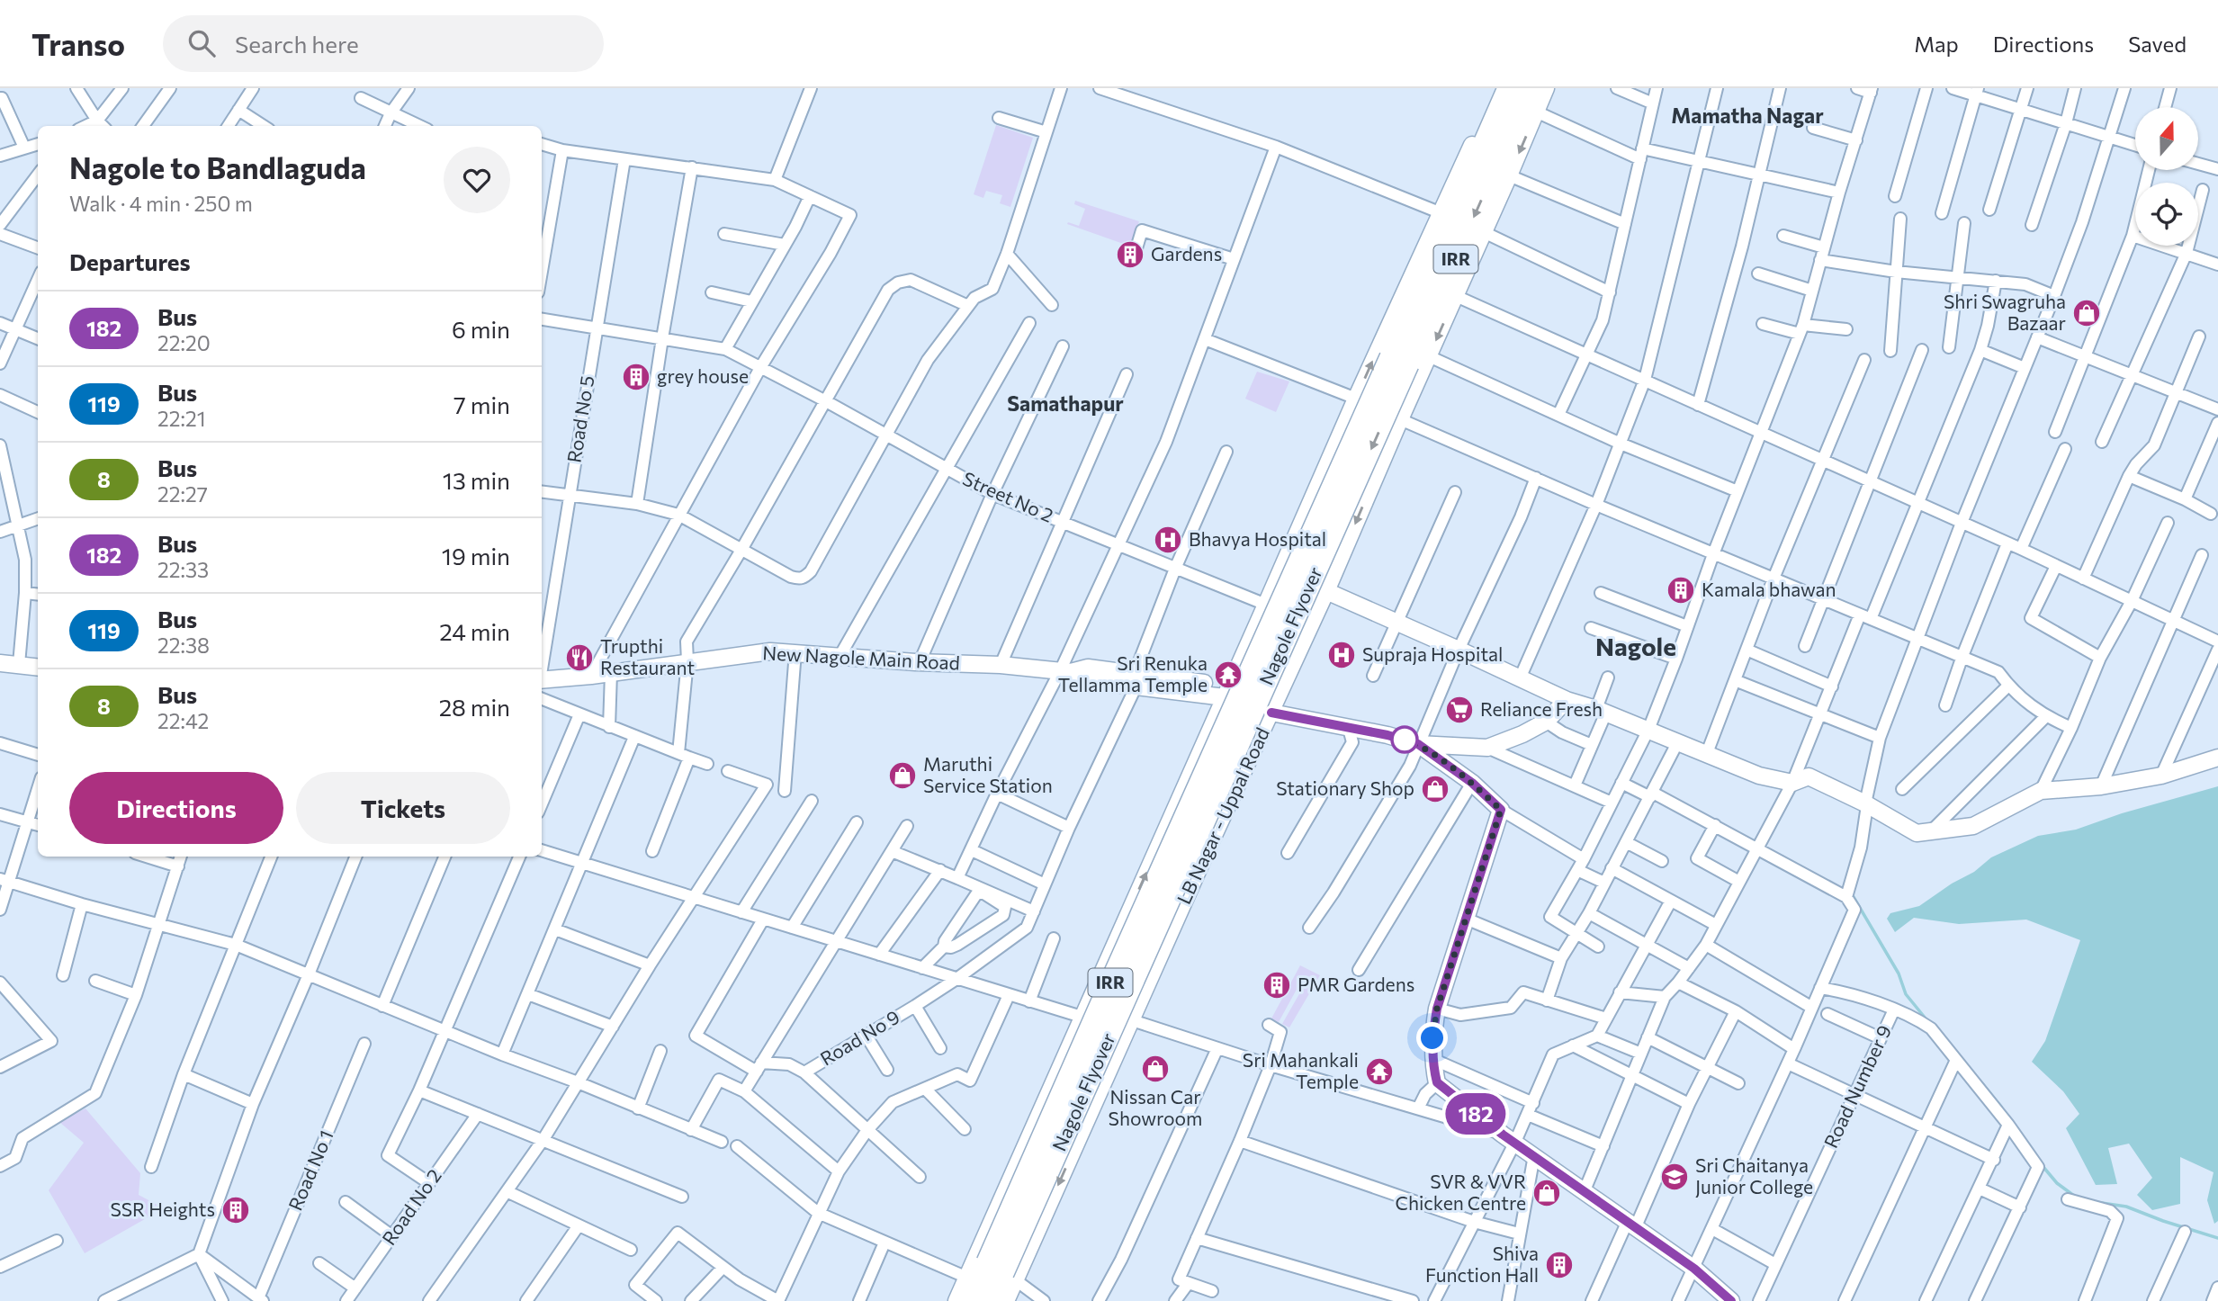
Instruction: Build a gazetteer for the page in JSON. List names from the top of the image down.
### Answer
{
  "streets": {
    "highway": ["IRR", "Nagole Flyover"],
    "street": [
      "Road No 5",
      "Street No 2",
      "New Nagole Main Road",
      "LB Nagar - Uppal Road",
      "Road No 9",
      "Road Number 9",
      "Road No 1",
      "Road No 2"
    ]
  },
  "crossings": [
    ["Road No 5", "Street No 2"],
    ["Street No 2", "Road No 9"],
    ["Nagole Flyover", "LB Nagar - Uppal Road"],
    ["New Nagole Main Road", "Road No 9"]
  ],
  "districts": ["Mamatha Nagar", "Samathapur", "Nagole"],
  "places": {
    "building": [
      "Gardens",
      "grey house",
      "Kamala bhawan",
      "PMR Gardens",
      "SSR Heights",
      "Shiva Function Hall"
    ],
    "shop": [
      "Shri Swagruha Bazaar",
      "Maruthi Service Station",
      "Stationary Shop",
      "Nissan Car Showroom",
      "SVR & VVR Chicken Centre"
    ],
    "hospital": ["Bhavya Hospital", "Supraja Hospital"],
    "restaurant": ["Trupthi Restaurant"],
    "temple": ["Sri Renuka Tellamma Temple", "Sri Mahankali Temple"],
    "supermarket": ["Reliance Fresh"],
    "school or university": ["Sri Chaitanya Junior College"]
  },
  "lines": ["bus line 182"],
  "north": "top",
  "page": {
    "header": "Transo",
    "search": "Search here",
    "nav": ["Map", "Directions", "Saved"],
    "on_map": "182",
    "heading": [
      ["Nagole to Bandlaguda", "Walk · 4 min · 250 m"],
      "Departures"
    ],
    "list": [
      {
        "mark": "182",
        "name": "Bus",
        "note": "22:20",
        "value": "6 min"
      },
      {
        "mark": "119",
        "name": "Bus",
        "note": "22:21",
        "value": "7 min"
      },
      {
        "mark": "8",
        "name": "Bus",
        "note": "22:27",
        "value": "13 min"
      },
      {
        "mark": "182",
        "name": "Bus",
        "note": "22:33",
        "value": "19 min"
      },
      {
        "mark": "119",
        "name": "Bus",
        "note": "22:38",
        "value": "24 min"
      },
      {
        "mark": "8",
        "name": "Bus",
        "note": "22:42",
        "value": "28 min"
      }
    ],
    "buttons": ["Directions", "Tickets"]
  }
}
